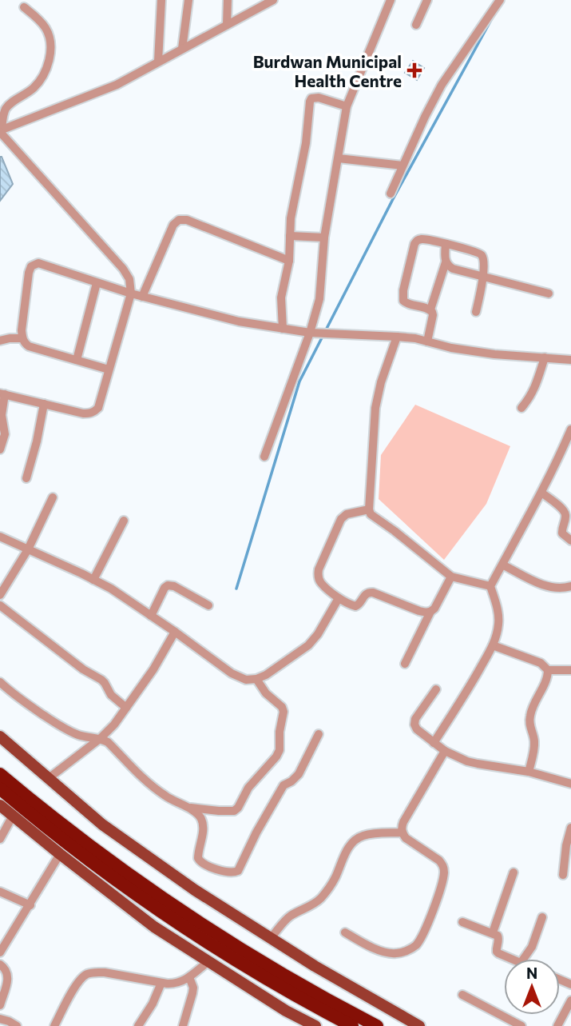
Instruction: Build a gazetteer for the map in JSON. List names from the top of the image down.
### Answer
{
  "places": {
    "health": ["Burdwan Municipal Health Centre"]
  },
  "north": "top"
}
